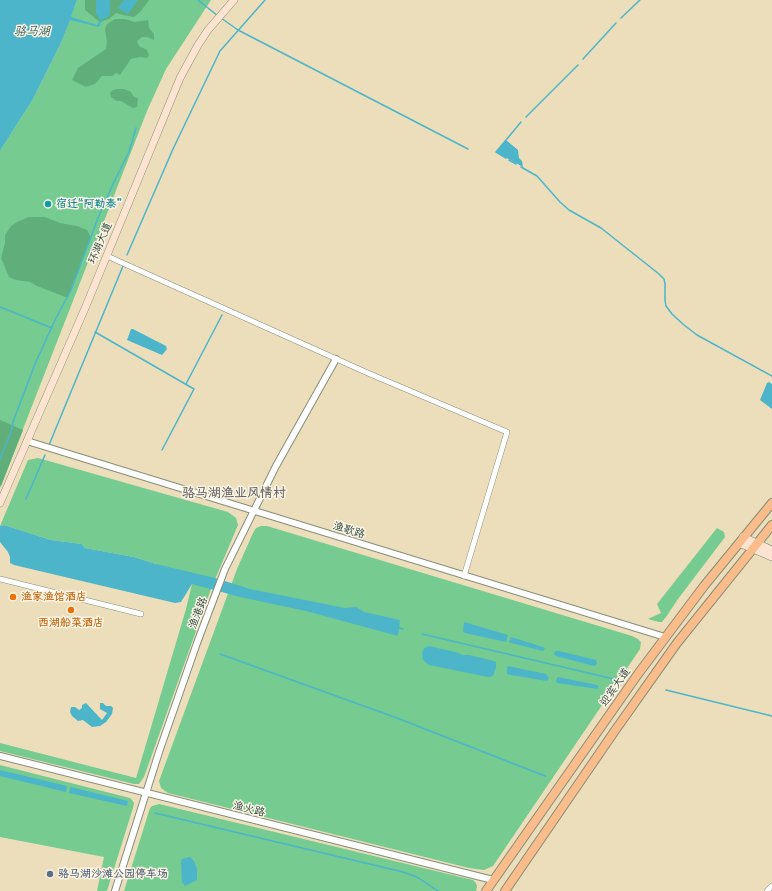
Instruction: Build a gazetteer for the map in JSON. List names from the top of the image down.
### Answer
{
  "streets": {
    "highway": ["迎宾大道"],
    "main road": ["环湖大道"],
    "street": ["渔歌路", "渔港路", "渔火路"]
  },
  "crossings": [
    ["环湖大道", "渔歌路"],
    ["渔歌路", "渔港路"],
    ["渔歌路", "迎宾大道"],
    ["渔港路", "渔火路"],
    ["迎宾大道", "渔火路"]
  ],
  "districts": ["骆马湖渔业风情村"],
  "water": ["骆马湖"],
  "places": [
    "宿迁“阿勒泰”",
    "渔家渔馆酒店",
    "西湖船菜酒店",
    "骆马湖沙滩公园停车场"
  ]
}
